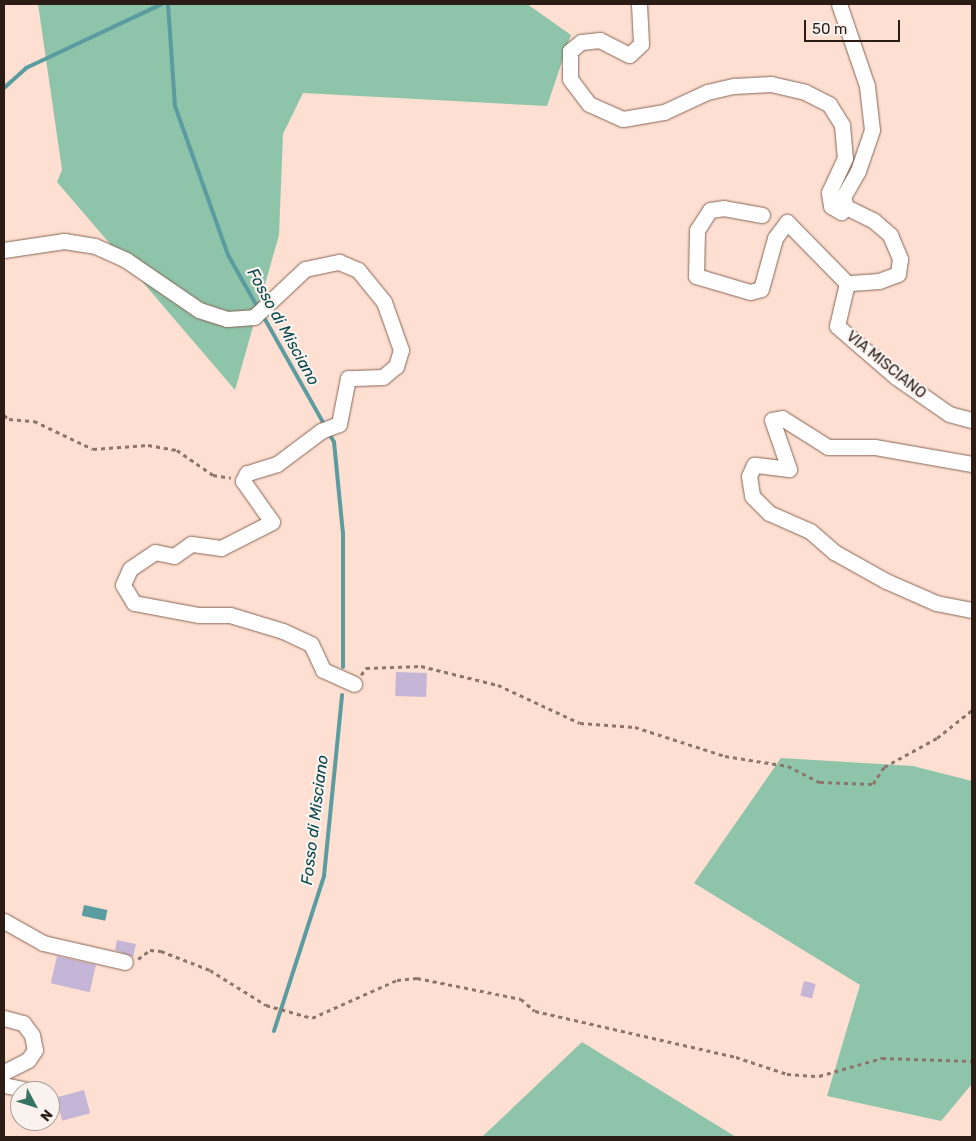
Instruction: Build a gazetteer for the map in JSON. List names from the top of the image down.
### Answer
{
  "streets": {
    "street": ["VIA MISCIANO"]
  },
  "water": ["Fosso di Misciano"],
  "scale_bar": "50 m",
  "north": "bottom right"
}
